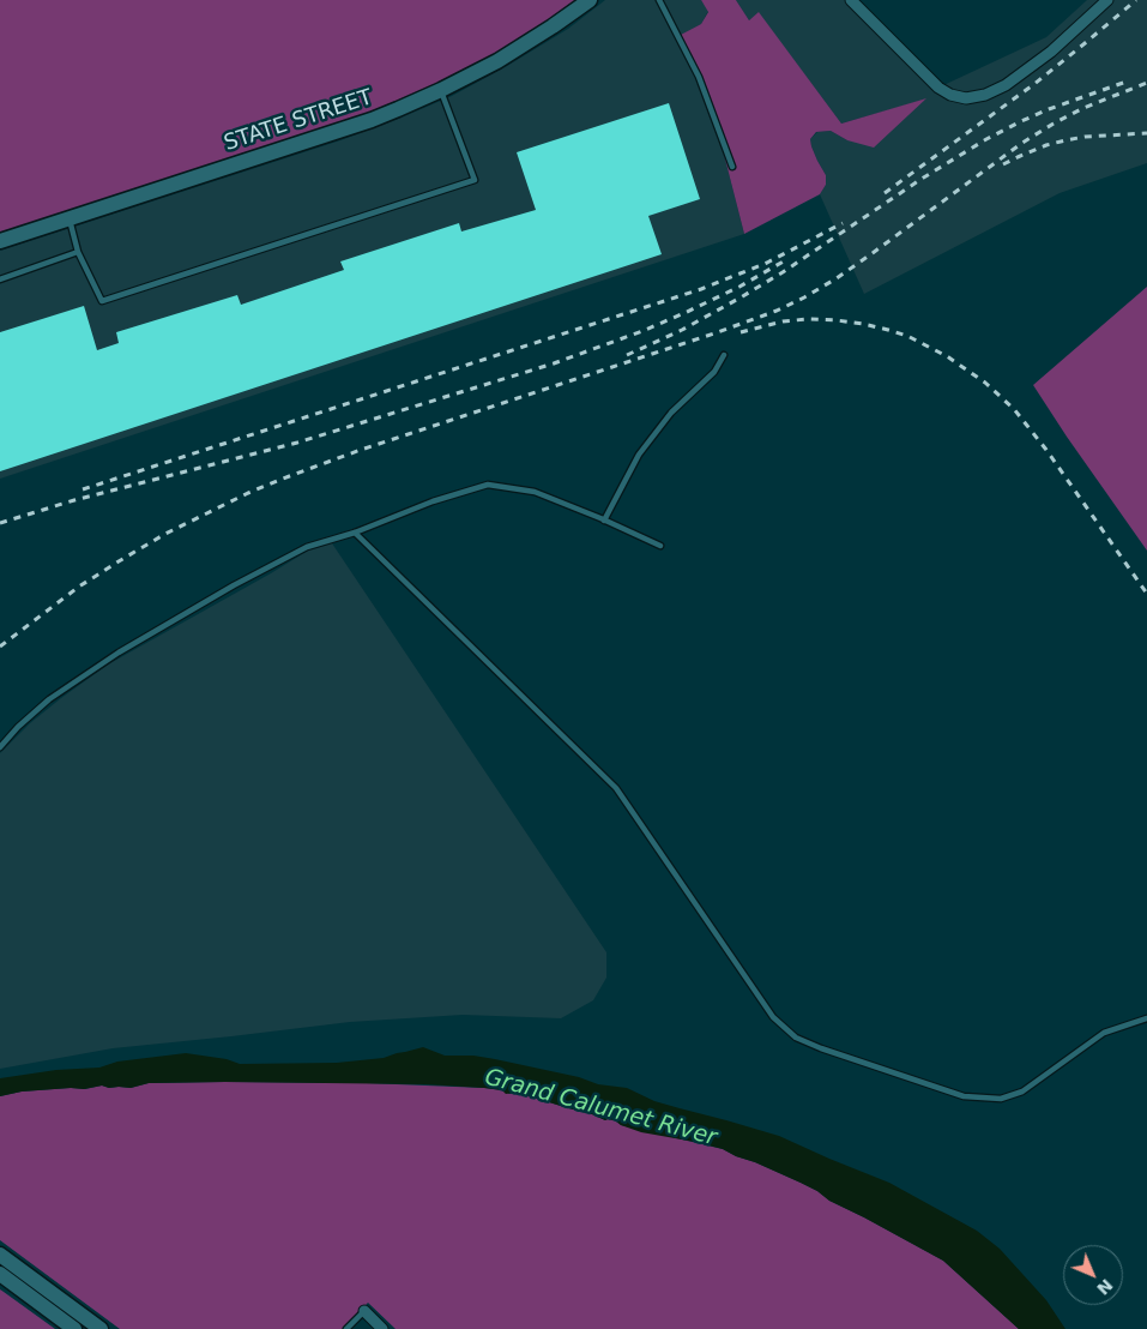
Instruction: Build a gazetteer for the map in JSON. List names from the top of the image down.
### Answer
{
  "streets": {
    "street": ["STATE STREET"]
  },
  "water": ["Grand Calumet River"],
  "north": "bottom right"
}
